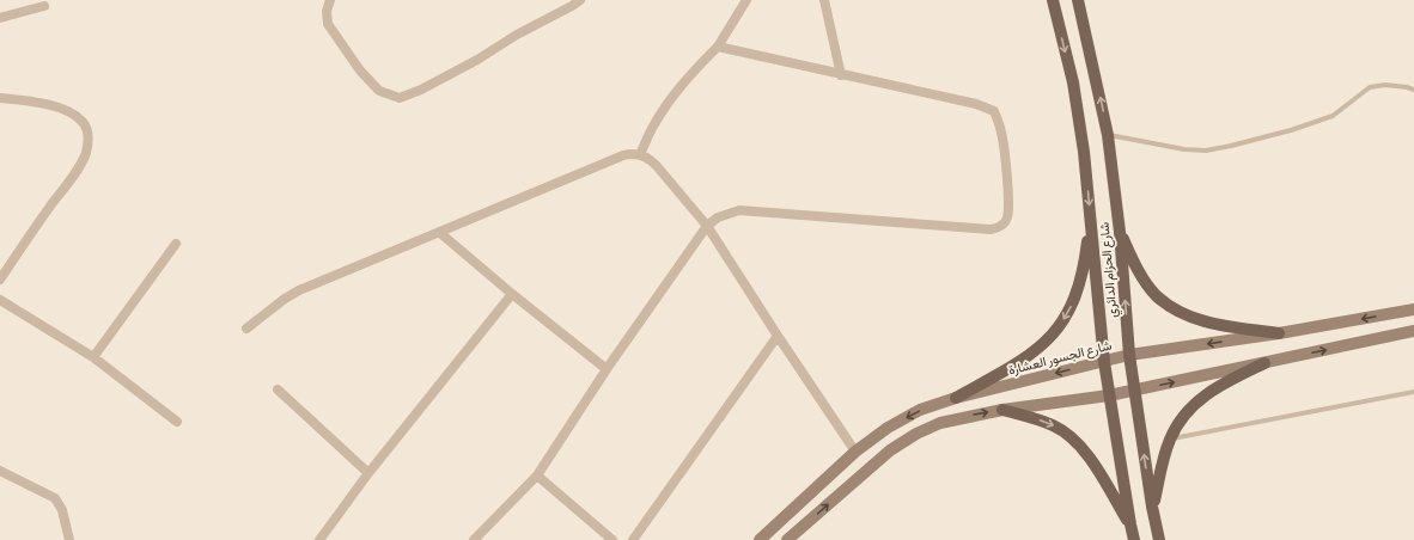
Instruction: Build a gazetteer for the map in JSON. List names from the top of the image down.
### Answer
{
  "streets": {
    "main road": ["شارع الحزام الدائري", "شارع الجسور العشارة"]
  },
  "crossings": [
    ["شارع الحزام الدائري", "شارع الجسور العشارة"]
  ]
}
